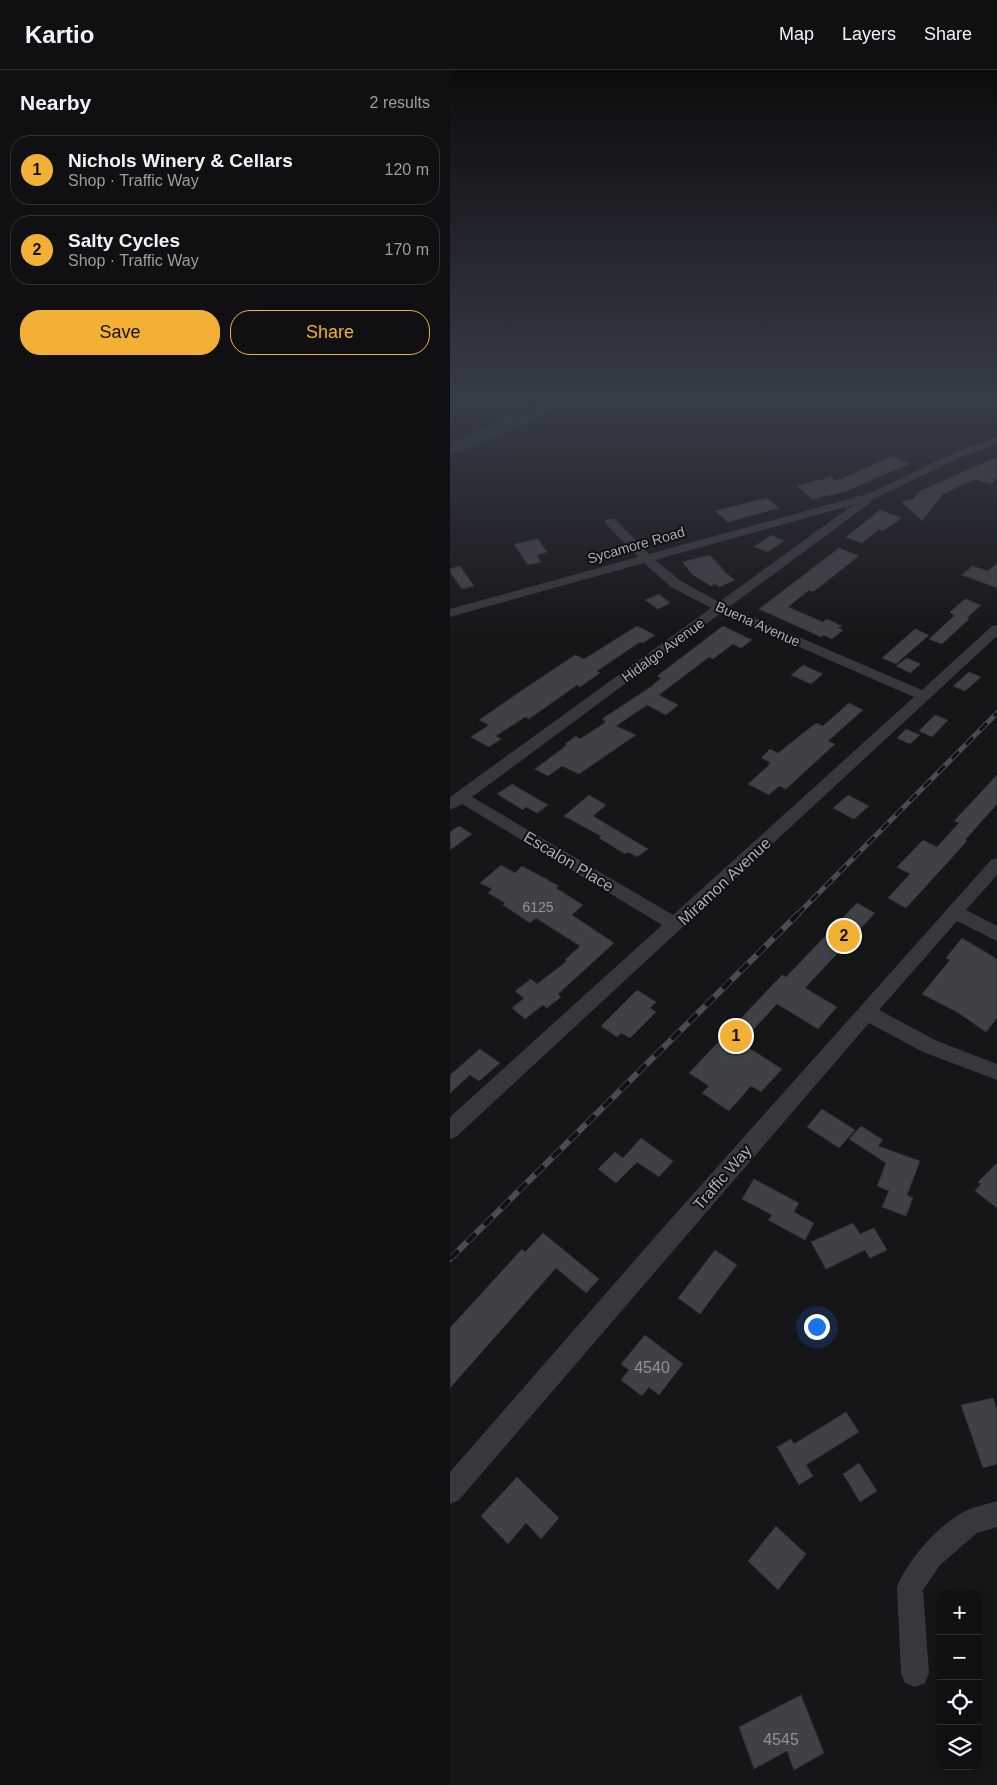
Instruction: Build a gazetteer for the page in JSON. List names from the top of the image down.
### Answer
{
  "streets": {
    "street": [
      "Sycamore Road",
      "Buena Avenue",
      "Hidalgo Avenue",
      "Escalon Place",
      "Miramon Avenue",
      "Traffic Way"
    ]
  },
  "crossings": [
    ["Sycamore Road", "Buena Avenue"],
    ["Sycamore Road", "Hidalgo Avenue"],
    ["Buena Avenue", "Hidalgo Avenue"],
    ["Buena Avenue", "Miramon Avenue"],
    ["Hidalgo Avenue", "Escalon Place"],
    ["Escalon Place", "Miramon Avenue"]
  ],
  "house_numbers": ["6125", "4540", "4545"],
  "page": {
    "header": "Kartio",
    "nav": ["Map", "Layers", "Share"],
    "heading": ["Nearby", "2 results"],
    "list": [
      {
        "mark": "1",
        "name": "Nichols Winery & Cellars",
        "note": "Shop · Traffic Way",
        "value": "120 m"
      },
      {
        "mark": "2",
        "name": "Salty Cycles",
        "note": "Shop · Traffic Way",
        "value": "170 m"
      }
    ],
    "buttons": ["Save", "Share"],
    "pins": ["2", "1"],
    "map_buttons": ["+", "−"]
  }
}
